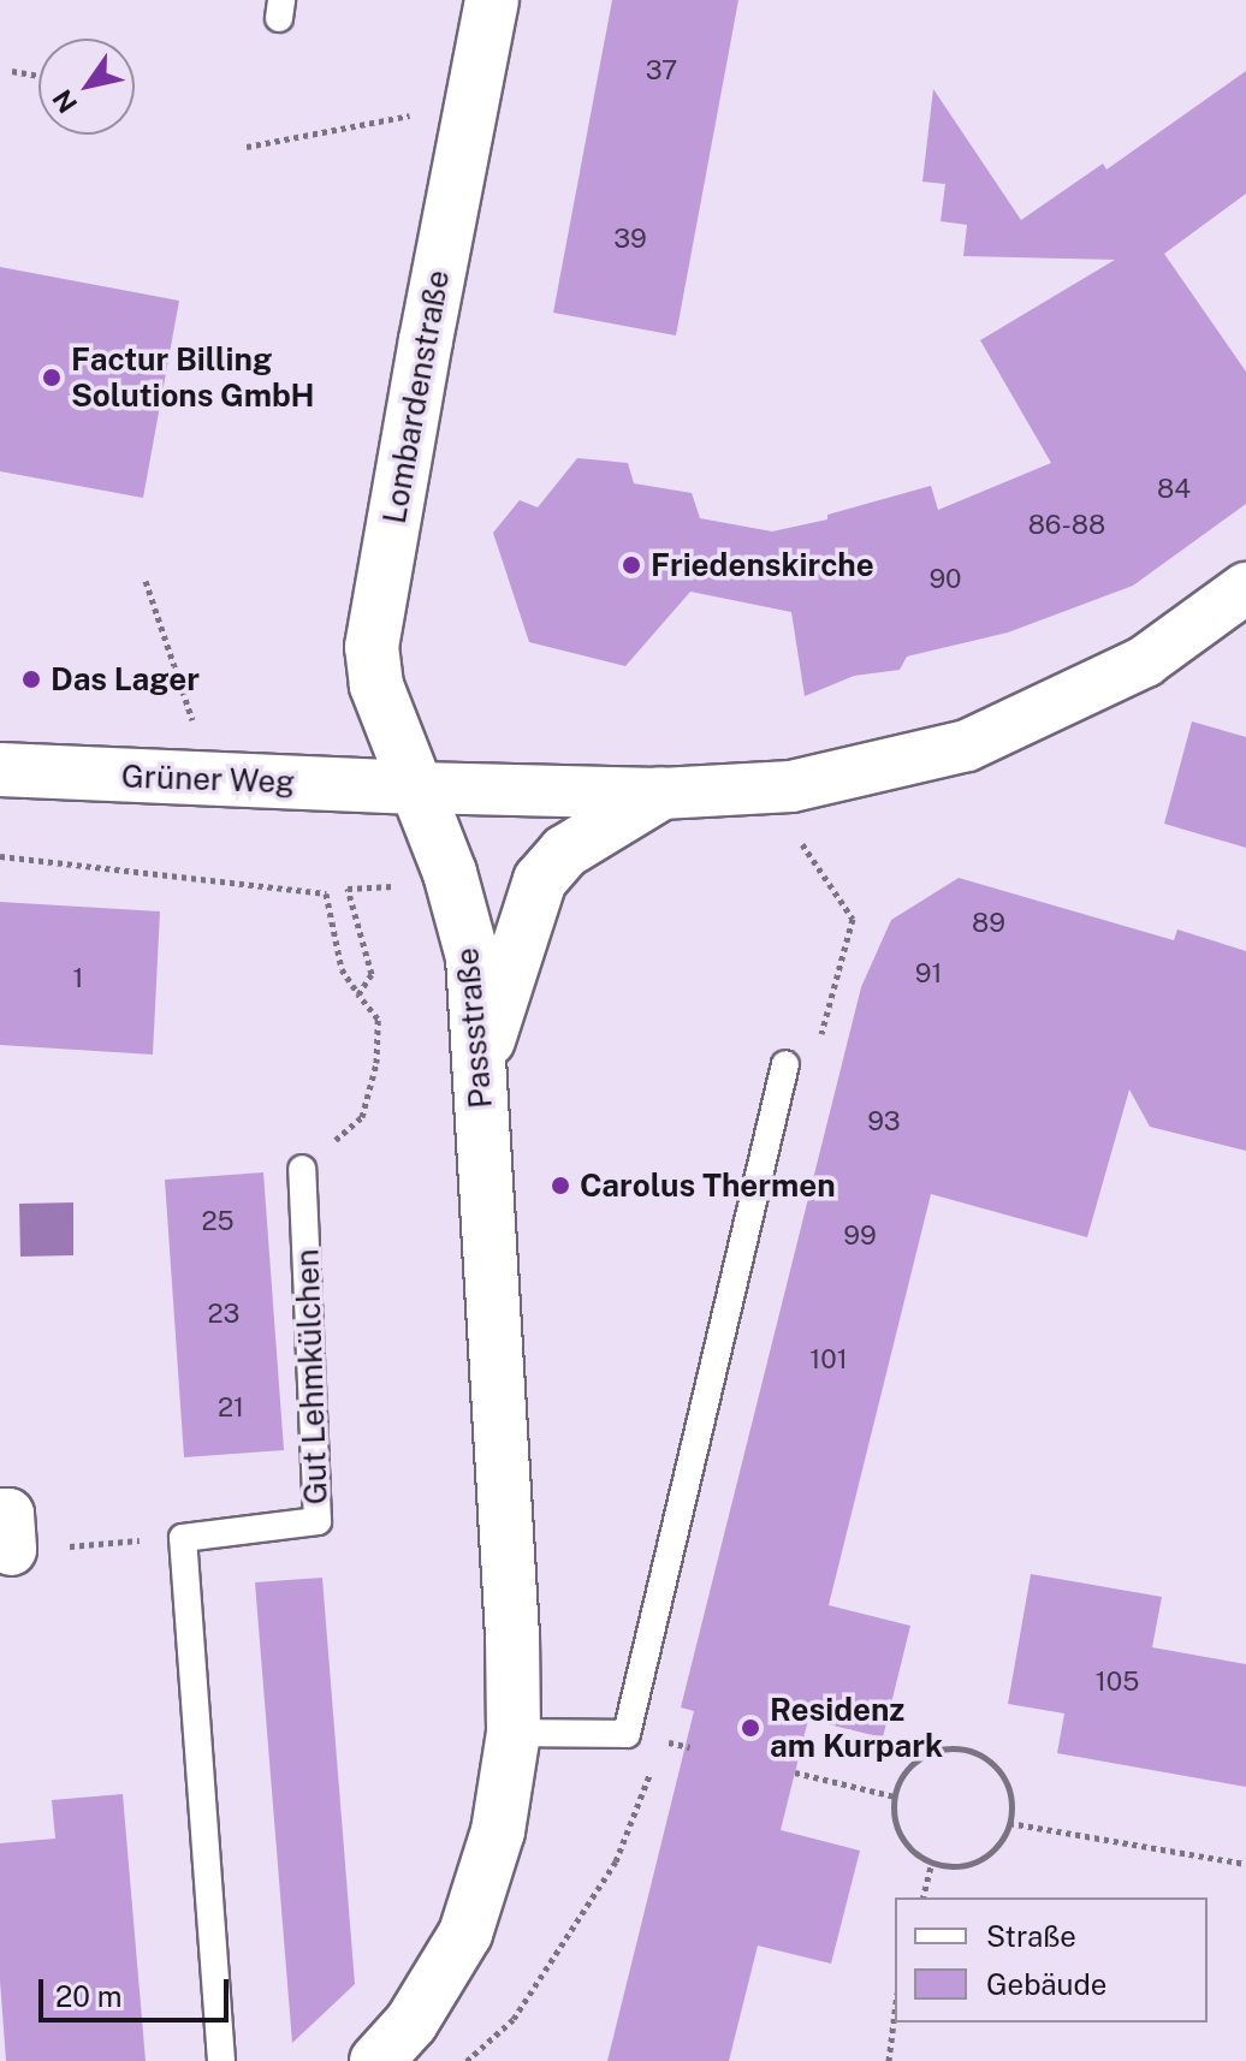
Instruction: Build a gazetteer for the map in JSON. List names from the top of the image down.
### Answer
{
  "streets": {
    "street": ["Lombardenstraße", "Grüner Weg", "Passstraße"],
    "lane": ["Gut Lehmkülchen"]
  },
  "crossings": [
    ["Lombardenstraße", "Grüner Weg"],
    ["Lombardenstraße", "Passstraße"],
    ["Grüner Weg", "Passstraße"]
  ],
  "places": [
    "Factur Billing Solutions GmbH",
    "Friedenskirche",
    "Das Lager",
    "Carolus Thermen",
    "Residenz am Kurpark"
  ],
  "house_numbers": [
    "37",
    "39",
    "84",
    "86-88",
    "90",
    "89",
    "91",
    "1",
    "93",
    "25",
    "99",
    "23",
    "101",
    "21",
    "105"
  ],
  "legend": ["Straße", "Gebäude"],
  "scale_bar": "20 m",
  "north": "bottom left"
}
